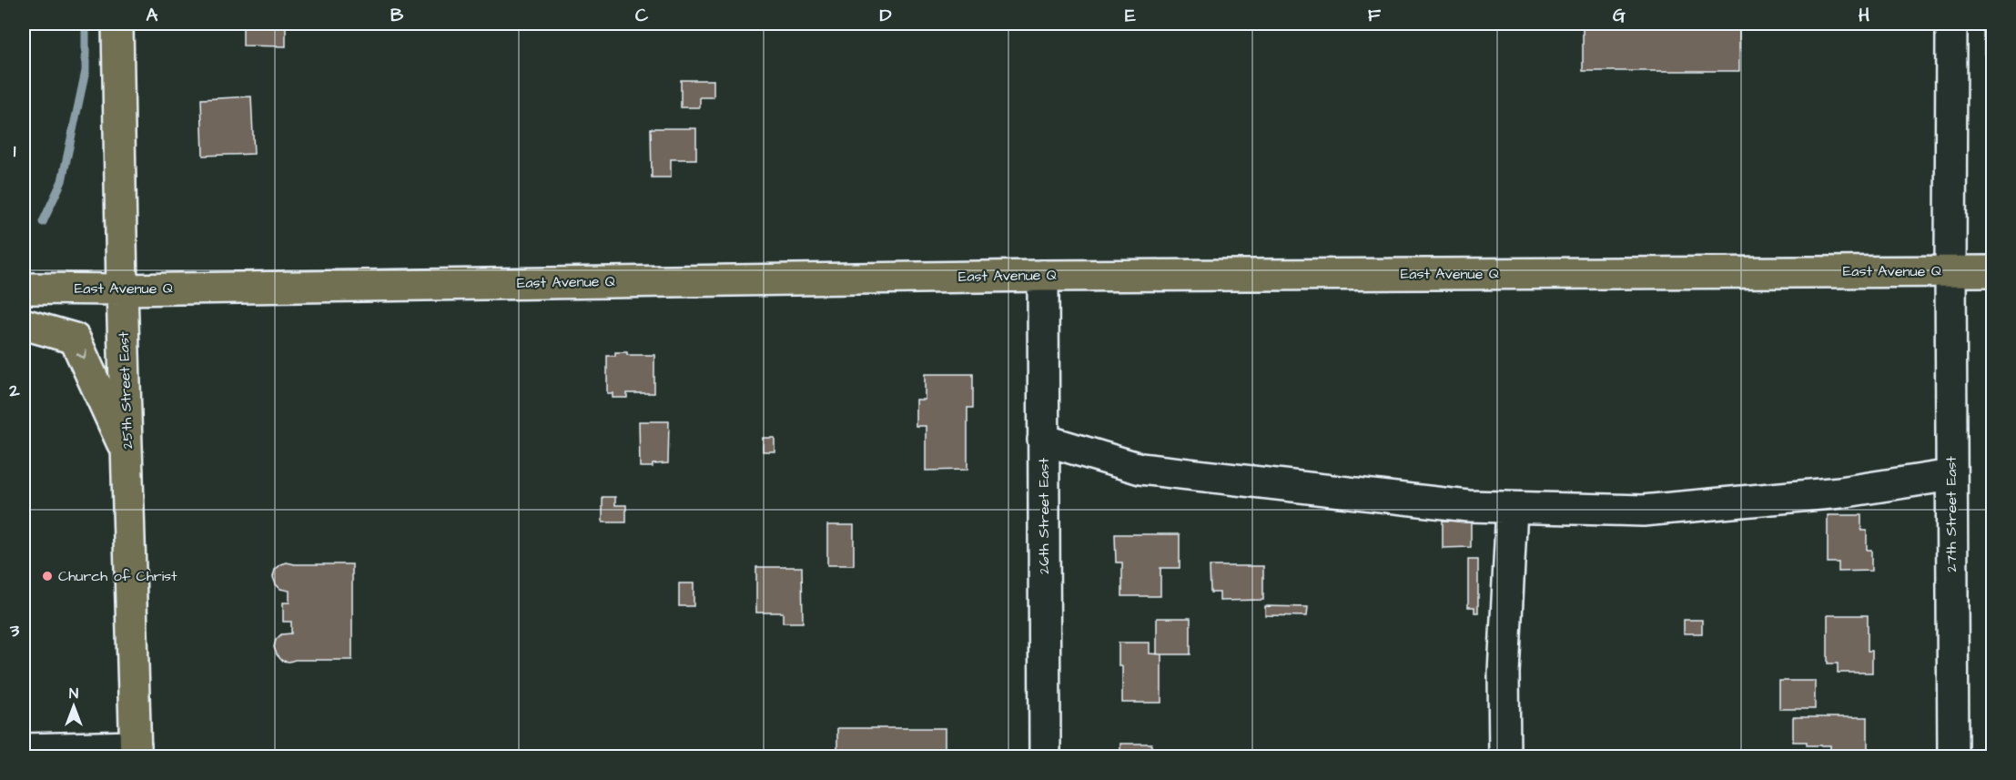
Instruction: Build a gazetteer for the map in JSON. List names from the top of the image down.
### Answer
{
  "streets": {
    "main road": ["East Avenue Q", "25th Street East"],
    "street": ["27th Street East", "26th Street East"]
  },
  "crossings": [
    ["East Avenue Q", "25th Street East"],
    ["East Avenue Q", "27th Street East"],
    ["East Avenue Q", "26th Street East"]
  ],
  "places": ["Church of Christ"],
  "north": "top",
  "grid": {
    "columns": [
      "A",
      "B",
      "C",
      "D",
      "E",
      "F",
      "G",
      "H"
    ],
    "rows": ["1", "2", "3"]
  }
}
